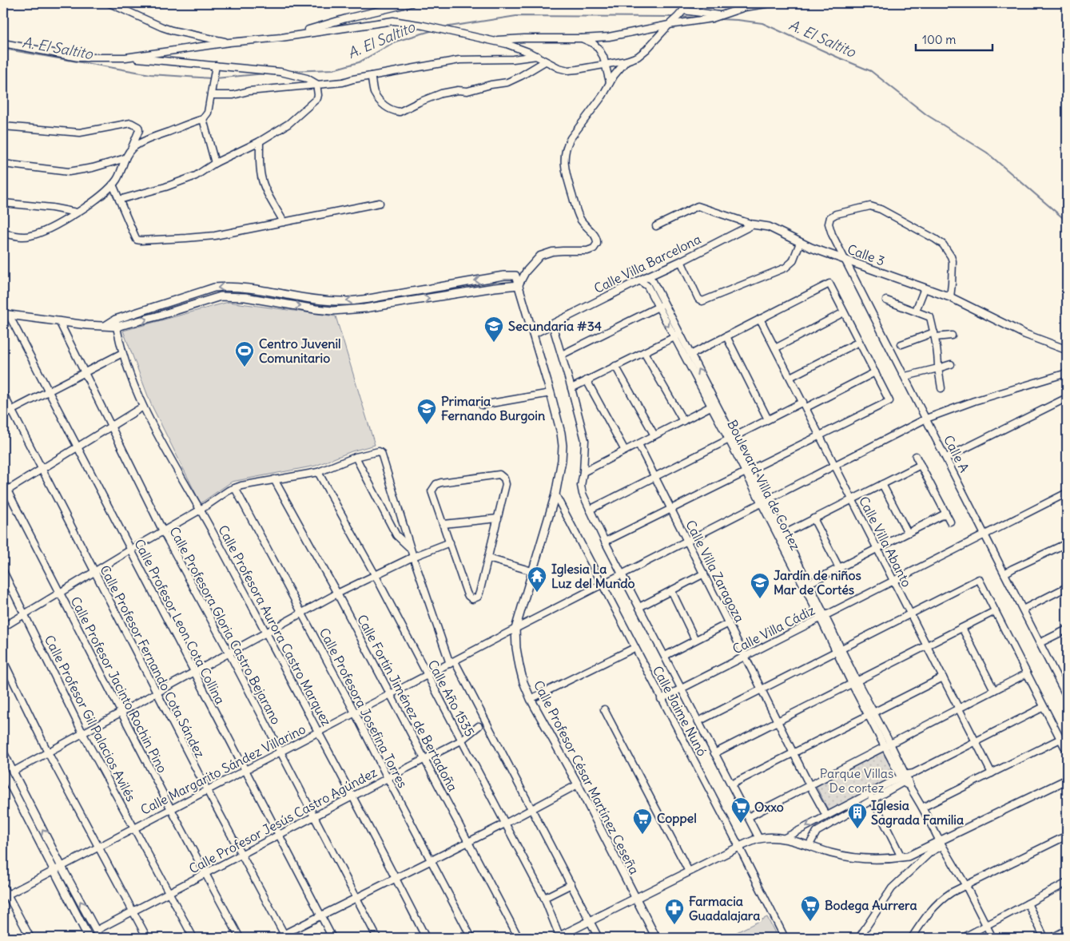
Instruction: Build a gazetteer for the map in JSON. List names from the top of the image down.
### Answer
{
  "streets": {
    "street": [
      "Calle 3",
      "Calle Villa Barcelona",
      "Calle A",
      "Boulevard Villa de Cortez",
      "Calle Villa Abanto",
      "Calle Villa Zaragoza",
      "Calle Profesor Leon Cota Collina",
      "Calle Profesora Gloria Castro Bejarano",
      "Calle Profesora Aurora Castro Marquez",
      "Calle Villa Cádiz",
      "Calle Profesor Fernando Cota Sández",
      "Calle Profesor Jacinto Rochin Pino",
      "Calle Año 1535",
      "Calle Fortín Jiménez de Bertadoña",
      "Calle Profesora Josefina Torres",
      "Calle Jaime Nunó",
      "Calle Profesor Gil Palacios Avilés",
      "Calle Margarito Sández Villarino",
      "Calle Profesor César Martínez Ceseña",
      "Calle Profesor Jesús Castro Agúndez"
    ]
  },
  "crossings": [
    ["Calle 3", "Calle Villa Barcelona"],
    ["Calle 3", "Calle A"],
    ["Calle Villa Barcelona", "Boulevard Villa de Cortez"],
    ["Calle Villa Barcelona", "Calle Profesor César Martínez Ceseña"],
    ["Calle A", "Calle Villa Cádiz"],
    ["Calle A", "Calle Margarito Sández Villarino"],
    ["Boulevard Villa de Cortez", "Calle Villa Cádiz"],
    ["Boulevard Villa de Cortez", "Calle Margarito Sández Villarino"],
    ["Calle Villa Abanto", "Calle Villa Cádiz"],
    ["Calle Villa Abanto", "Calle Margarito Sández Villarino"],
    ["Calle Villa Zaragoza", "Calle Villa Cádiz"],
    ["Calle Villa Zaragoza", "Calle Margarito Sández Villarino"],
    ["Calle Profesor Leon Cota Collina", "Calle Margarito Sández Villarino"],
    ["Calle Profesor Leon Cota Collina", "Calle Profesor Jesús Castro Agúndez"],
    ["Calle Profesora Gloria Castro Bejarano", "Calle Margarito Sández Villarino"],
    ["Calle Profesora Gloria Castro Bejarano", "Calle Profesor Jesús Castro Agúndez"],
    ["Calle Profesora Aurora Castro Marquez", "Calle Margarito Sández Villarino"],
    ["Calle Profesora Aurora Castro Marquez", "Calle Profesor Jesús Castro Agúndez"],
    ["Calle Villa Cádiz", "Calle Jaime Nunó"],
    ["Calle Profesor Fernando Cota Sández", "Calle Margarito Sández Villarino"],
    ["Calle Profesor Fernando Cota Sández", "Calle Profesor Jesús Castro Agúndez"],
    ["Calle Profesor Jacinto Rochin Pino", "Calle Margarito Sández Villarino"],
    ["Calle Profesor Jacinto Rochin Pino", "Calle Profesor Jesús Castro Agúndez"],
    ["Calle Año 1535", "Calle Margarito Sández Villarino"],
    ["Calle Año 1535", "Calle Profesor Jesús Castro Agúndez"],
    ["Calle Fortín Jiménez de Bertadoña", "Calle Margarito Sández Villarino"],
    ["Calle Fortín Jiménez de Bertadoña", "Calle Profesor Jesús Castro Agúndez"],
    ["Calle Profesora Josefina Torres", "Calle Margarito Sández Villarino"],
    ["Calle Profesora Josefina Torres", "Calle Profesor Jesús Castro Agúndez"],
    ["Calle Jaime Nunó", "Calle Margarito Sández Villarino"],
    ["Calle Jaime Nunó", "Calle Profesor César Martínez Ceseña"],
    ["Calle Profesor Gil Palacios Avilés", "Calle Margarito Sández Villarino"],
    ["Calle Profesor Gil Palacios Avilés", "Calle Profesor Jesús Castro Agúndez"],
    ["Calle Margarito Sández Villarino", "Calle Profesor César Martínez Ceseña"]
  ],
  "water": ["A. El Saltito"],
  "parks": ["Parque Villas De cortez"],
  "places": {
    "school or university": ["Secundaria #34", "Primaria Fernando Burgoin", "Jardín de niños Mar de Cortés"],
    "sports": ["Centro Juvenil Comunitario"],
    "temple": ["Iglesia La Luz del Mundo"],
    "supermarket": ["Oxxo", "Coppel", "Bodega Aurrera"],
    "building": ["Iglesia Sagrada Familia"],
    "pharmacy": ["Farmacia Guadalajara"]
  },
  "scale_bar": "100 m"
}
